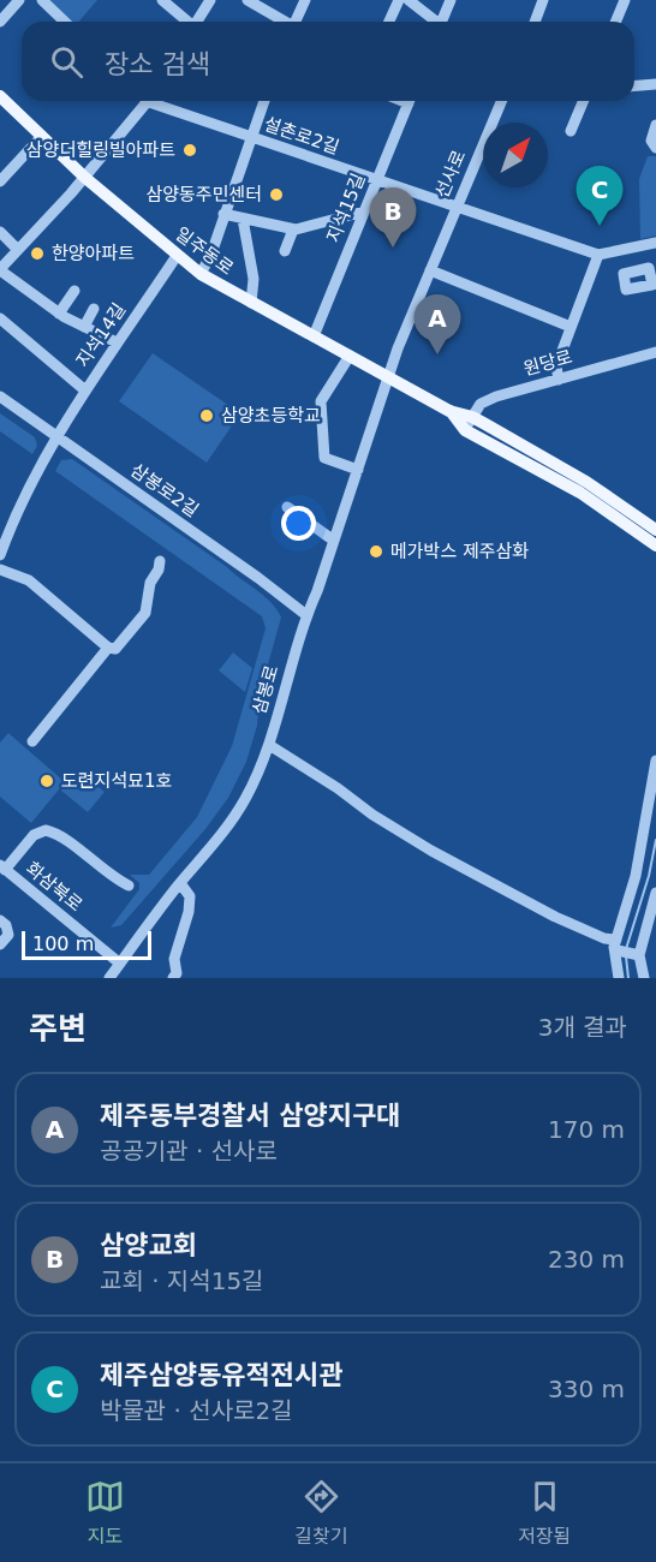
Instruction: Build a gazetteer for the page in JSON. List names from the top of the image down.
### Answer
{
  "streets": {
    "main road": ["일주동로"],
    "street": [
      "설촌로2길",
      "선사로",
      "지석15길",
      "지석14길",
      "원당로",
      "삼봉로2길",
      "삼봉로",
      "화삼북로"
    ]
  },
  "crossings": [
    ["설촌로2길", "선사로"],
    ["설촌로2길", "지석15길"],
    ["선사로", "일주동로"],
    ["선사로", "삼봉로"],
    ["지석15길", "일주동로"],
    ["일주동로", "지석14길"],
    ["일주동로", "원당로"],
    ["일주동로", "삼봉로"],
    ["지석14길", "삼봉로2길"],
    ["삼봉로2길", "삼봉로"],
    ["삼봉로", "화삼북로"]
  ],
  "places": [
    "삼양더힐링빌아파트",
    "삼양동주민센터",
    "한양아파트",
    "삼양초등학교",
    "메가박스 제주삼화",
    "도련지석묘1호"
  ],
  "scale_bar": "100 m",
  "north": "top right",
  "page": {
    "search": "장소 검색",
    "pins": ["C", "B", "A"],
    "scale": "100 m",
    "heading": ["주변", "3개 결과"],
    "list": [
      {
        "mark": "A",
        "name": "제주동부경찰서 삼양지구대",
        "note": "공공기관 · 선사로",
        "value": "170 m"
      },
      {
        "mark": "B",
        "name": "삼양교회",
        "note": "교회 · 지석15길",
        "value": "230 m"
      },
      {
        "mark": "C",
        "name": "제주삼양동유적전시관",
        "note": "박물관 · 선사로2길",
        "value": "330 m"
      }
    ],
    "nav": ["지도", "길찾기", "저장됨"]
  }
}
